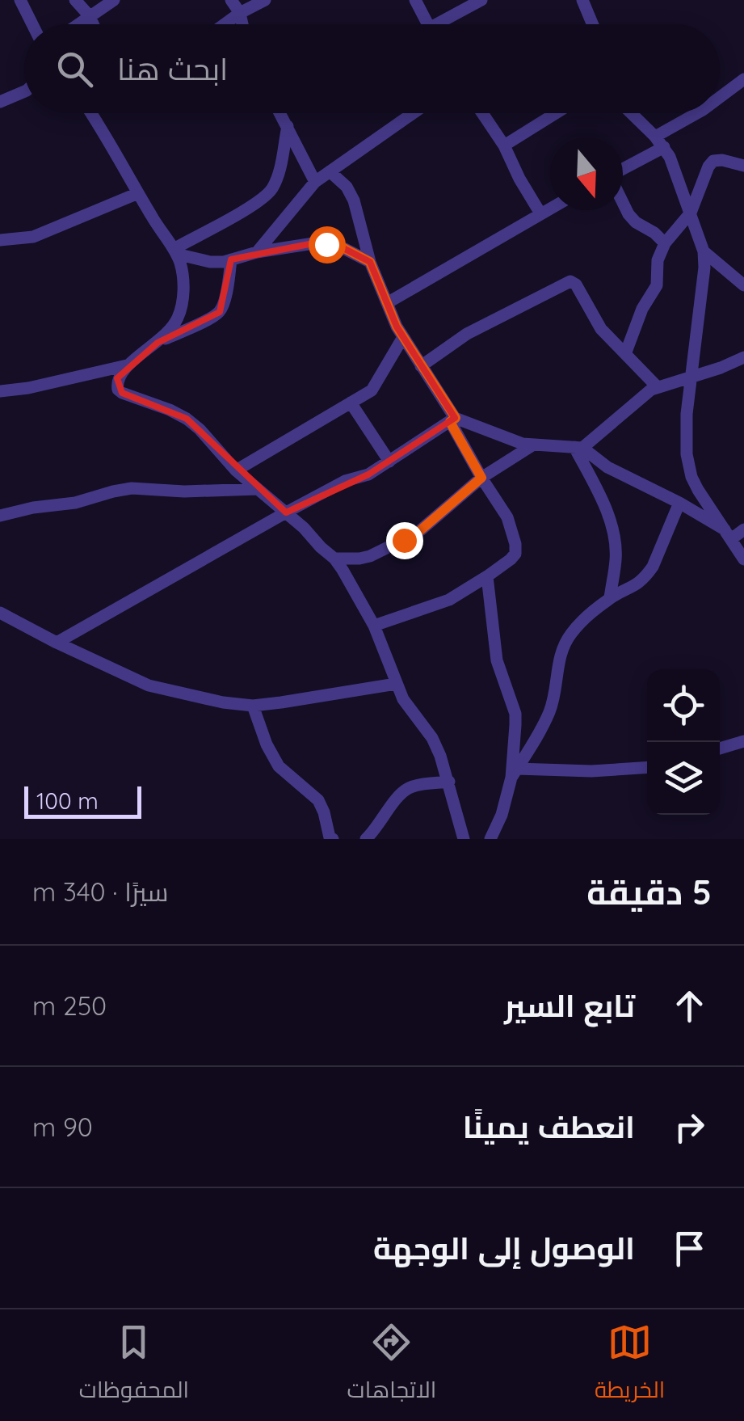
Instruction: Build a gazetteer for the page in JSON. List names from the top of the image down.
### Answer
{
  "scale_bar": "100 m",
  "north": "bottom",
  "page": {
    "search": "ابحث هنا",
    "scale": "100 m",
    "heading": ["5 دقيقة", "سيرًا · 340 m"],
    "list": [
      ["تابع السير", "250 m"],
      ["انعطف يمينًا", "90 m"],
      "الوصول إلى الوجهة"
    ],
    "nav": ["الخريطة", "الاتجاهات", "المحفوظات"]
  }
}
